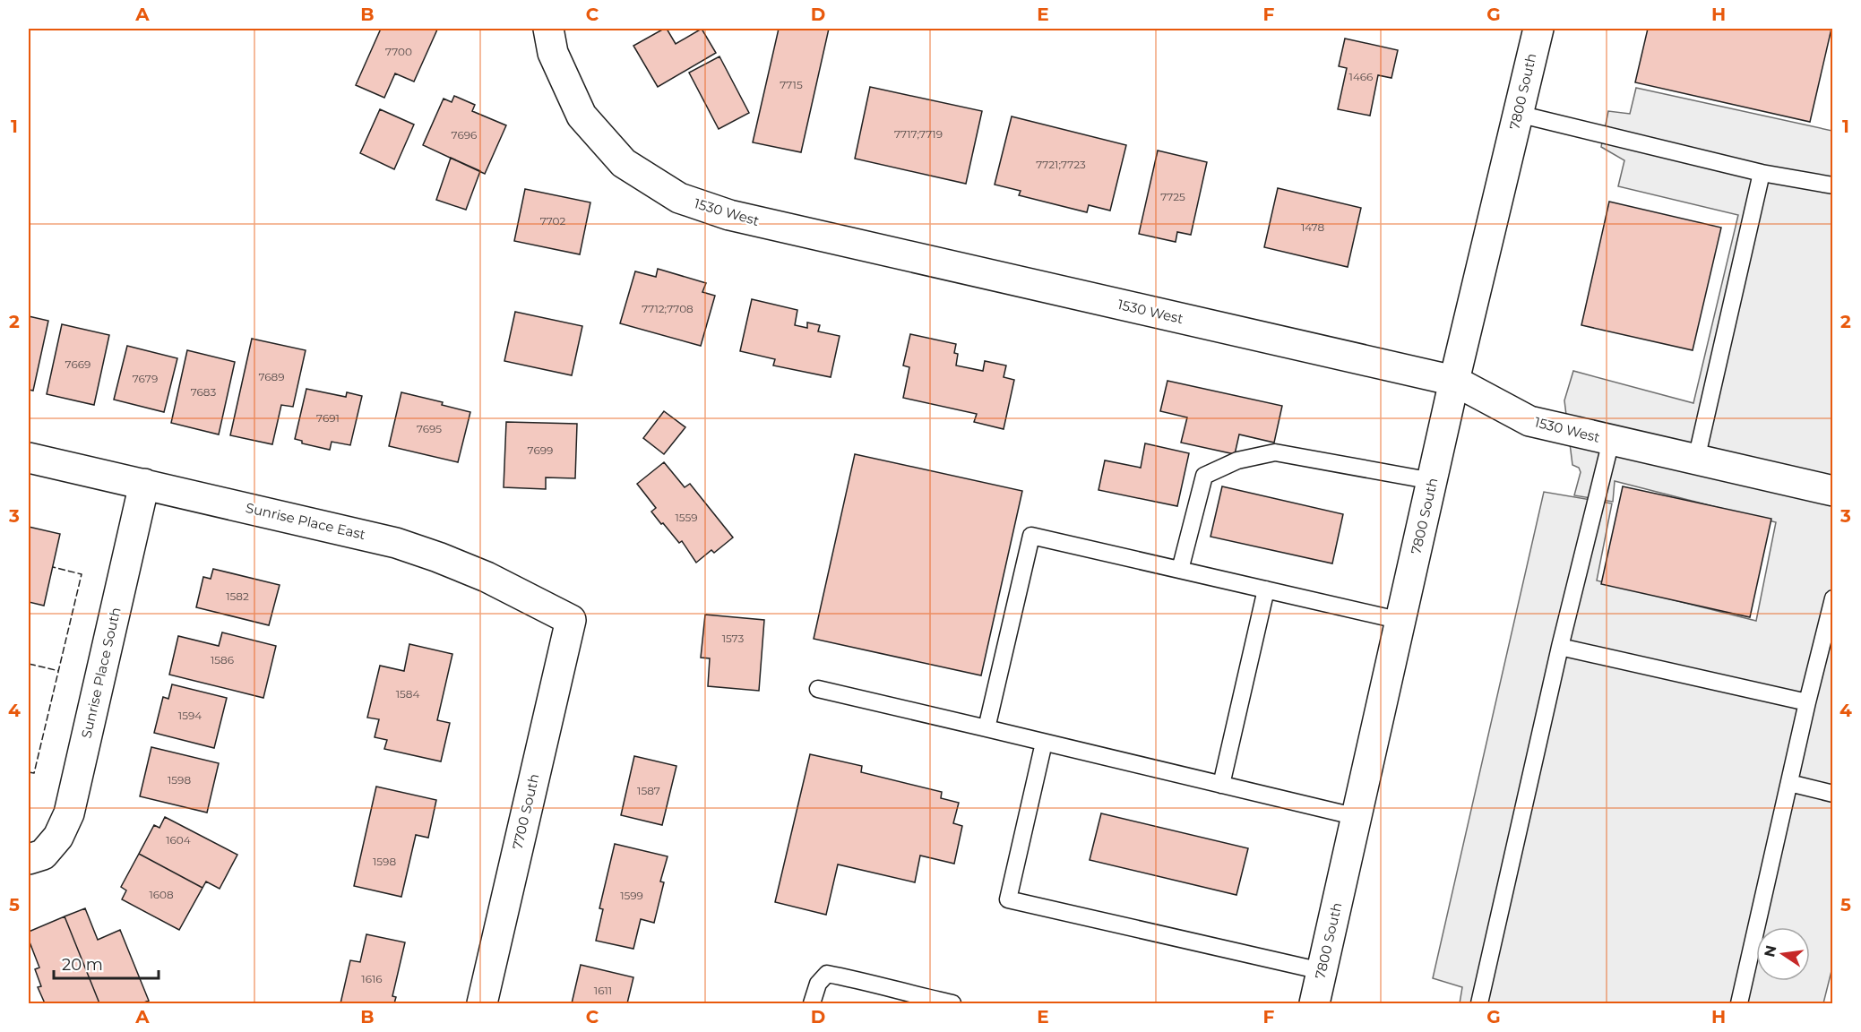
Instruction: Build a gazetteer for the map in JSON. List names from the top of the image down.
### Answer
{
  "streets": {
    "street": [
      "7800 South",
      "1530 West",
      "Sunrise Place East",
      "Sunrise Place South",
      "7700 South"
    ]
  },
  "crossings": [
    ["7800 South", "1530 West"],
    ["Sunrise Place East", "Sunrise Place South"],
    ["Sunrise Place East", "7700 South"]
  ],
  "house_numbers": [
    "7700",
    "1466",
    "7715",
    "7717;7719",
    "7696",
    "7721;7723",
    "7725",
    "7702",
    "1478",
    "7712;7708",
    "7669",
    "7689",
    "7679",
    "7683",
    "7691",
    "7695",
    "7699",
    "1559",
    "1582",
    "1573",
    "1586",
    "1584",
    "1594",
    "1598",
    "1587",
    "1604",
    "1598",
    "1608",
    "1599",
    "1616",
    "1611"
  ],
  "scale_bar": "20 m",
  "north": "left",
  "grid": {
    "columns": [
      "A",
      "B",
      "C",
      "D",
      "E",
      "F",
      "G",
      "H"
    ],
    "rows": [
      "1",
      "2",
      "3",
      "4",
      "5"
    ]
  }
}
